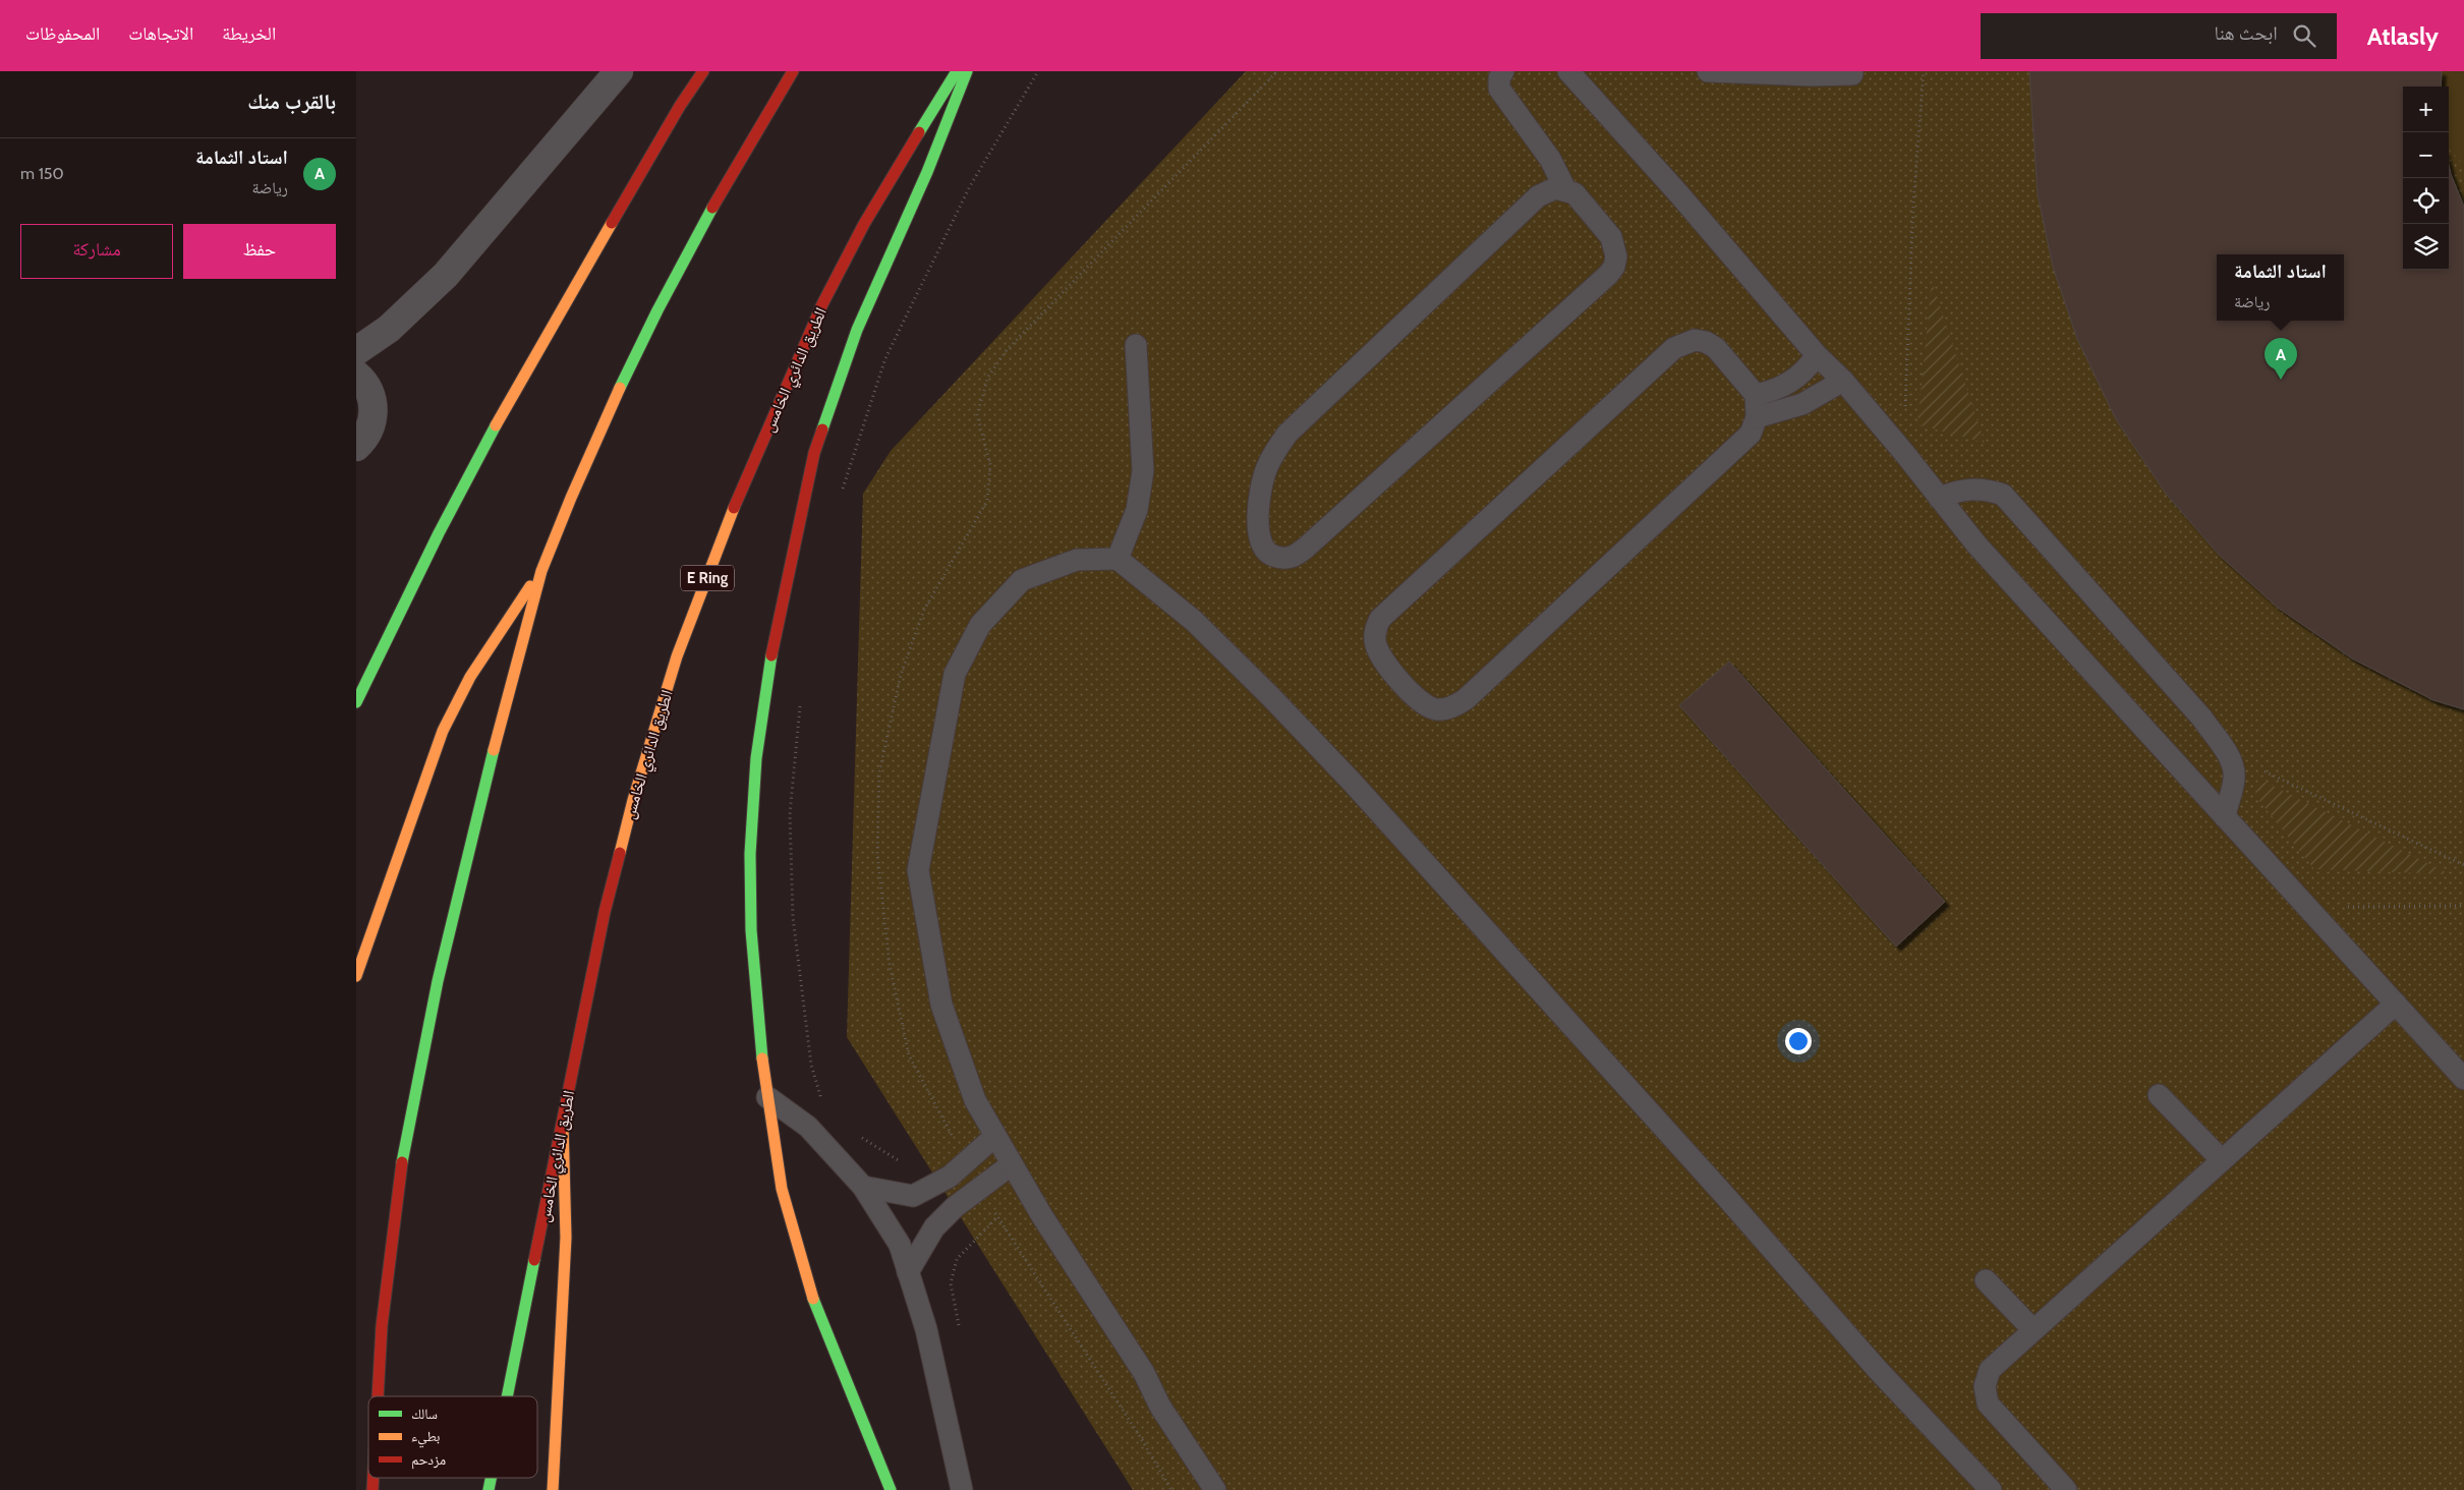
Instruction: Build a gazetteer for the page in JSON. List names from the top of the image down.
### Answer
{
  "streets": {
    "main road": ["الطريق الدائري الخامس", "E Ring"]
  },
  "legend": ["سالك", "بطيء", "مزدحم"],
  "page": {
    "header": "Atlasly",
    "search": "ابحث هنا",
    "nav": ["الخريطة", "الاتجاهات", "المحفوظات"],
    "heading": "بالقرب منك",
    "map_buttons": ["+", "−"],
    "list": [
      {
        "mark": "A",
        "name": "استاد الثمامة",
        "note": "رياضة",
        "value": "150 m"
      }
    ],
    "buttons": ["حفظ", "مشاركة"],
    "popup": ["استاد الثمامة", "رياضة"],
    "pins": "A"
  }
}
